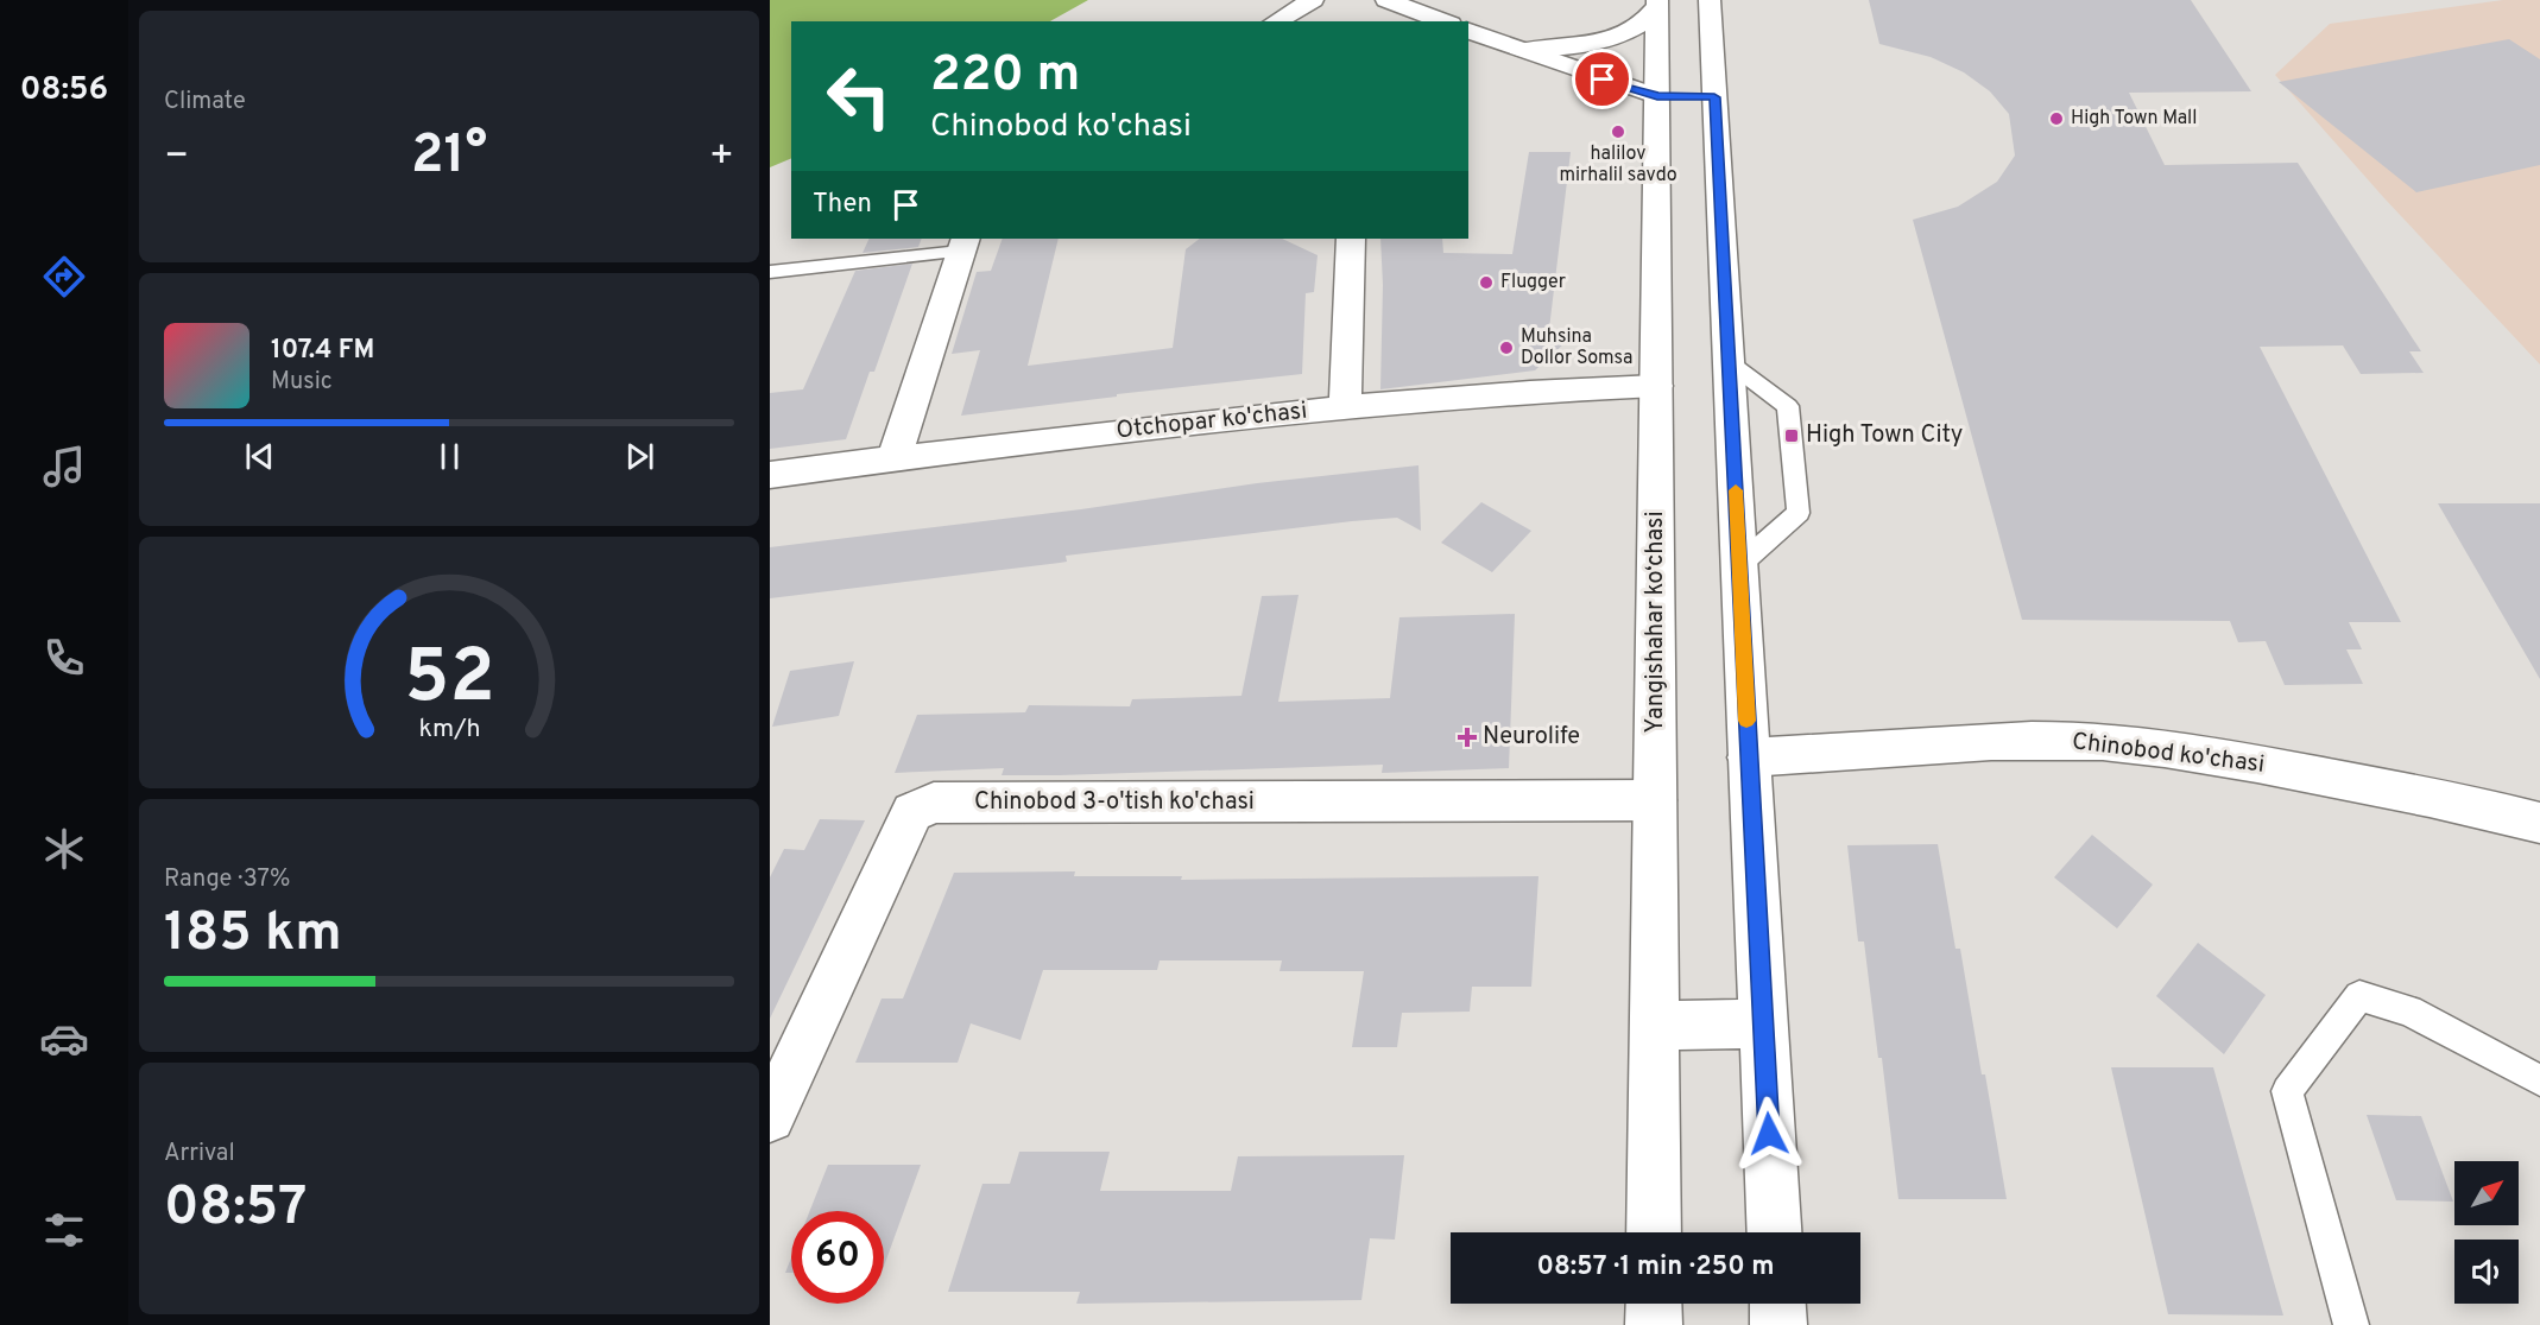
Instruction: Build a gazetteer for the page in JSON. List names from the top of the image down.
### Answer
{
  "streets": {
    "main road": [
      "Otchopar ko'chasi",
      "Yangishahar ko‘chasi",
      "Chinobod ko'chasi",
      "Chinobod 3-o'tish ko'chasi"
    ]
  },
  "crossings": [
    ["Otchopar ko'chasi", "Yangishahar ko‘chasi"],
    ["Yangishahar ko‘chasi", "Chinobod ko'chasi"],
    ["Yangishahar ko‘chasi", "Chinobod 3-o'tish ko'chasi"]
  ],
  "places": {
    "other": [
      "High Town Mall",
      "halilov mirhalil savdo",
      "Flugger",
      "Muhsina Dollor Somsa"
    ],
    "transit": ["High Town City"],
    "health": ["Neurolife"]
  },
  "north": "top right",
  "page": {
    "tabs": "08:56",
    "tile": [
      "Climate",
      ["Range · 37%", "185 km"],
      ["Arrival", "08:57"]
    ],
    "turn": ["220 m", "Chinobod ko'chasi"],
    "heat": ["−", "21°", "+"],
    "then": "Then",
    "song": ["107.4 FM", "Music"],
    "limit": "60",
    "trip": "08:57 · 1 min · 250 m",
    "gauge": ["52", "km/h"]
  }
}
